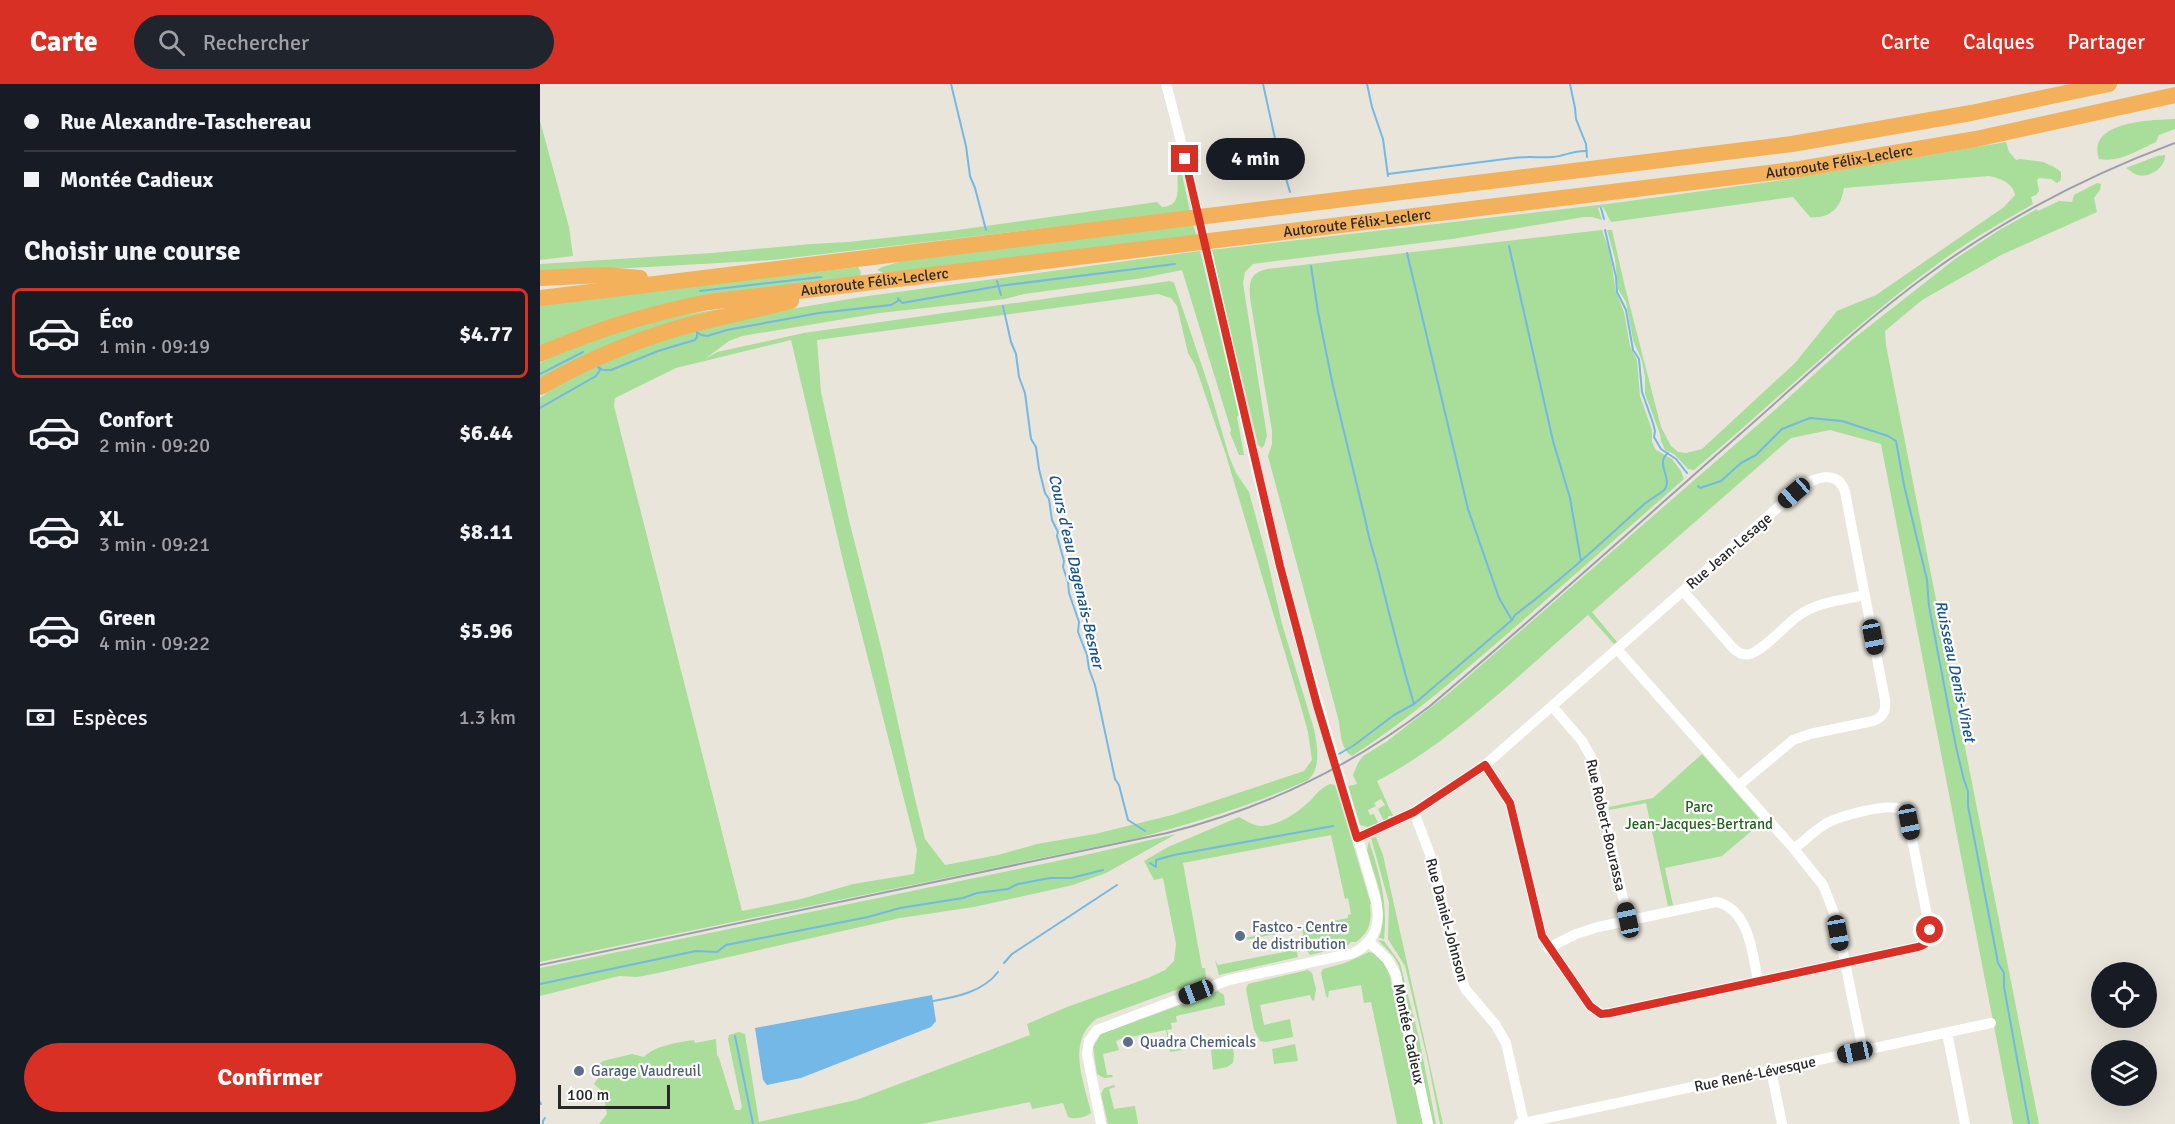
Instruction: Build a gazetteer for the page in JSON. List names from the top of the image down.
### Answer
{
  "streets": {
    "highway": ["Autoroute Félix-Leclerc"],
    "street": [
      "Rue Jean-Lesage",
      "Rue Robert-Bourassa",
      "Rue Daniel-Johnson",
      "Montée Cadieux",
      "Rue René-Lévesque"
    ]
  },
  "crossings": [
    ["Rue Jean-Lesage", "Rue Robert-Bourassa"],
    ["Rue Jean-Lesage", "Rue Daniel-Johnson"],
    ["Rue Daniel-Johnson", "Rue René-Lévesque"]
  ],
  "water": ["Cours d'eau Dagenais-Besner", "Ruisseau Denis-Vinet"],
  "parks": ["Parc Jean-Jacques-Bertrand"],
  "places": ["Fastco - Centre de distribution", "Quadra Chemicals", "Garage Vaudreuil"],
  "scale_bar": "100 m",
  "page": {
    "header": "Carte",
    "search": "Rechercher",
    "nav": ["Carte", "Calques", "Partager"],
    "banner": ["Rue Alexandre-Taschereau", "Montée Cadieux"],
    "bubble": "4 min",
    "heading": "Choisir une course",
    "list": [
      {
        "name": "Éco",
        "note": "1 min · 09:19",
        "value": "$4.77"
      },
      {
        "name": "Confort",
        "note": "2 min · 09:20",
        "value": "$6.44"
      },
      {
        "name": "XL",
        "note": "3 min · 09:21",
        "value": "$8.11"
      },
      {
        "name": "Green",
        "note": "4 min · 09:22",
        "value": "$5.96"
      }
    ],
    "pay": ["Espèces", "1.3 km"],
    "buttons": "Confirmer",
    "scale": "100 m"
  }
}
